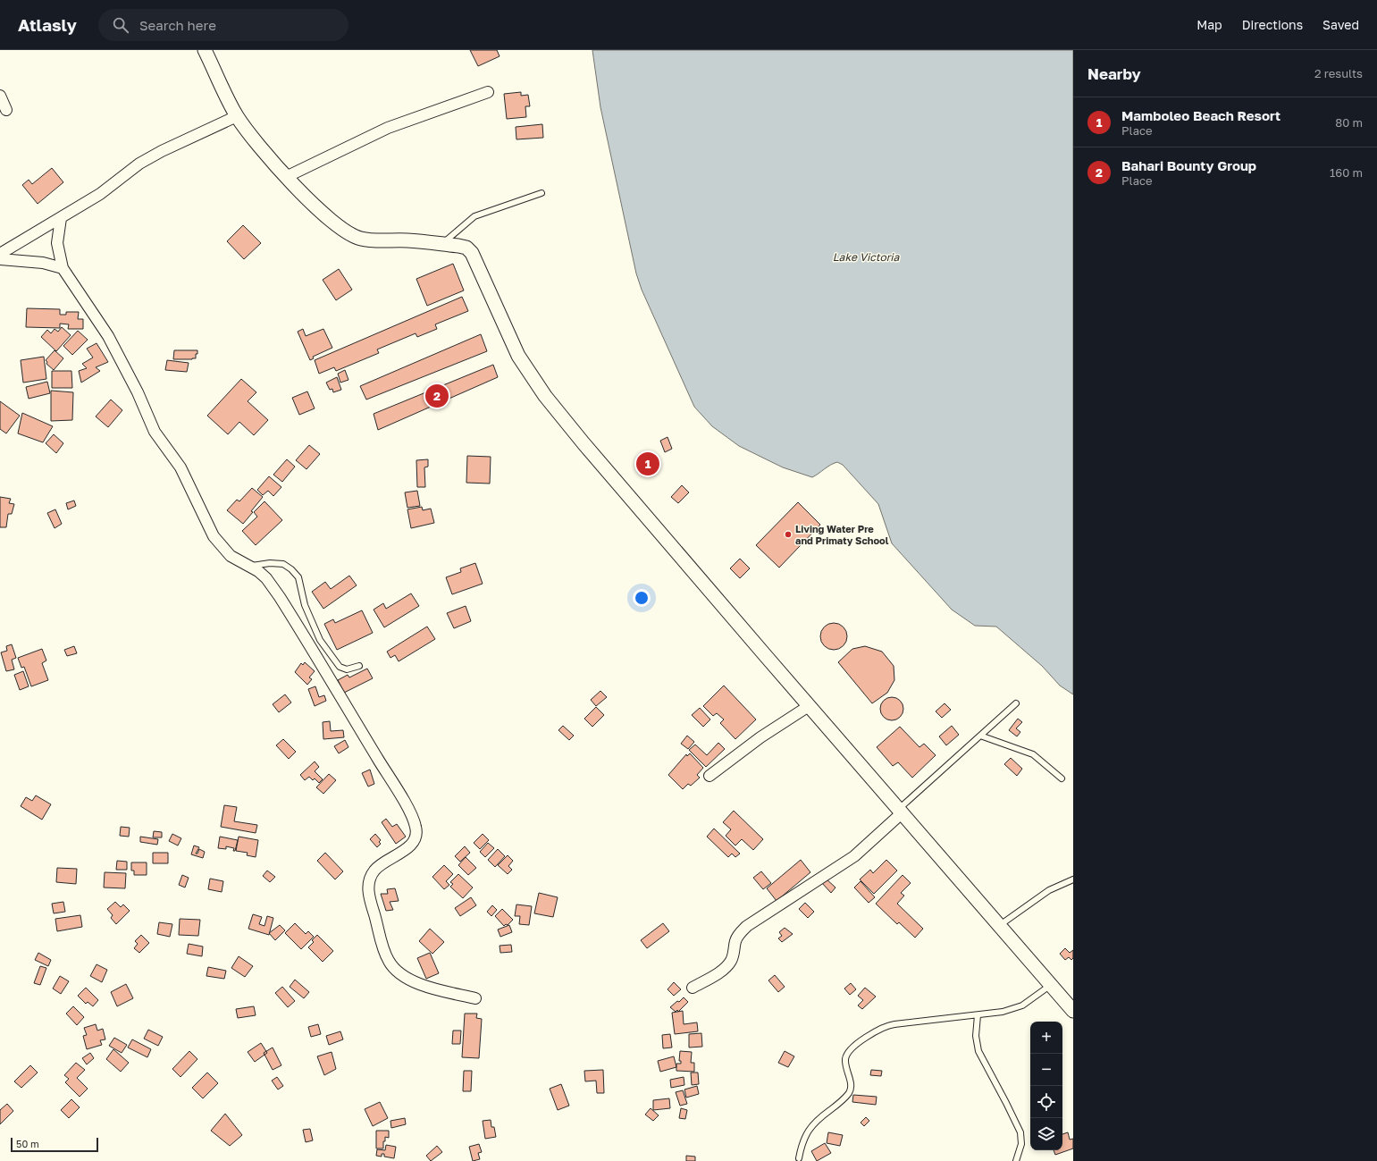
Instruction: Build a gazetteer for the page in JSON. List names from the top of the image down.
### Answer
{
  "water": ["Lake Victoria"],
  "places": ["Living Water Pre and Primaty School"],
  "scale_bar": "50 m",
  "page": {
    "header": "Atlasly",
    "search": "Search here",
    "nav": ["Map", "Directions", "Saved"],
    "heading": ["Nearby", "2 results"],
    "list": [
      {
        "mark": "1",
        "name": "Mamboleo Beach Resort",
        "note": "Place",
        "value": "80 m"
      },
      {
        "mark": "2",
        "name": "Bahari Bounty Group",
        "note": "Place",
        "value": "160 m"
      }
    ],
    "pins": ["2", "1"],
    "map_buttons": ["+", "−"],
    "scale": "50 m"
  }
}
